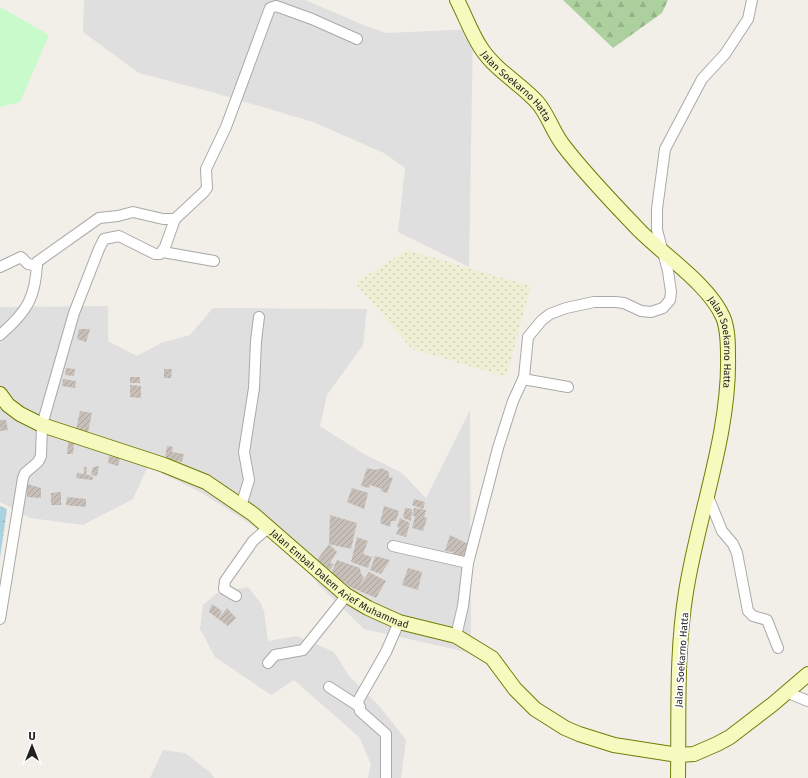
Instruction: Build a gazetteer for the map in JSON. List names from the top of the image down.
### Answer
{
  "streets": {
    "street": ["Jalan Soekarno Hatta", "Jalan Embah Dalem Arief Muhammad"]
  },
  "crossings": [
    ["Jalan Soekarno Hatta", "Jalan Embah Dalem Arief Muhammad"]
  ],
  "north": "top"
}
